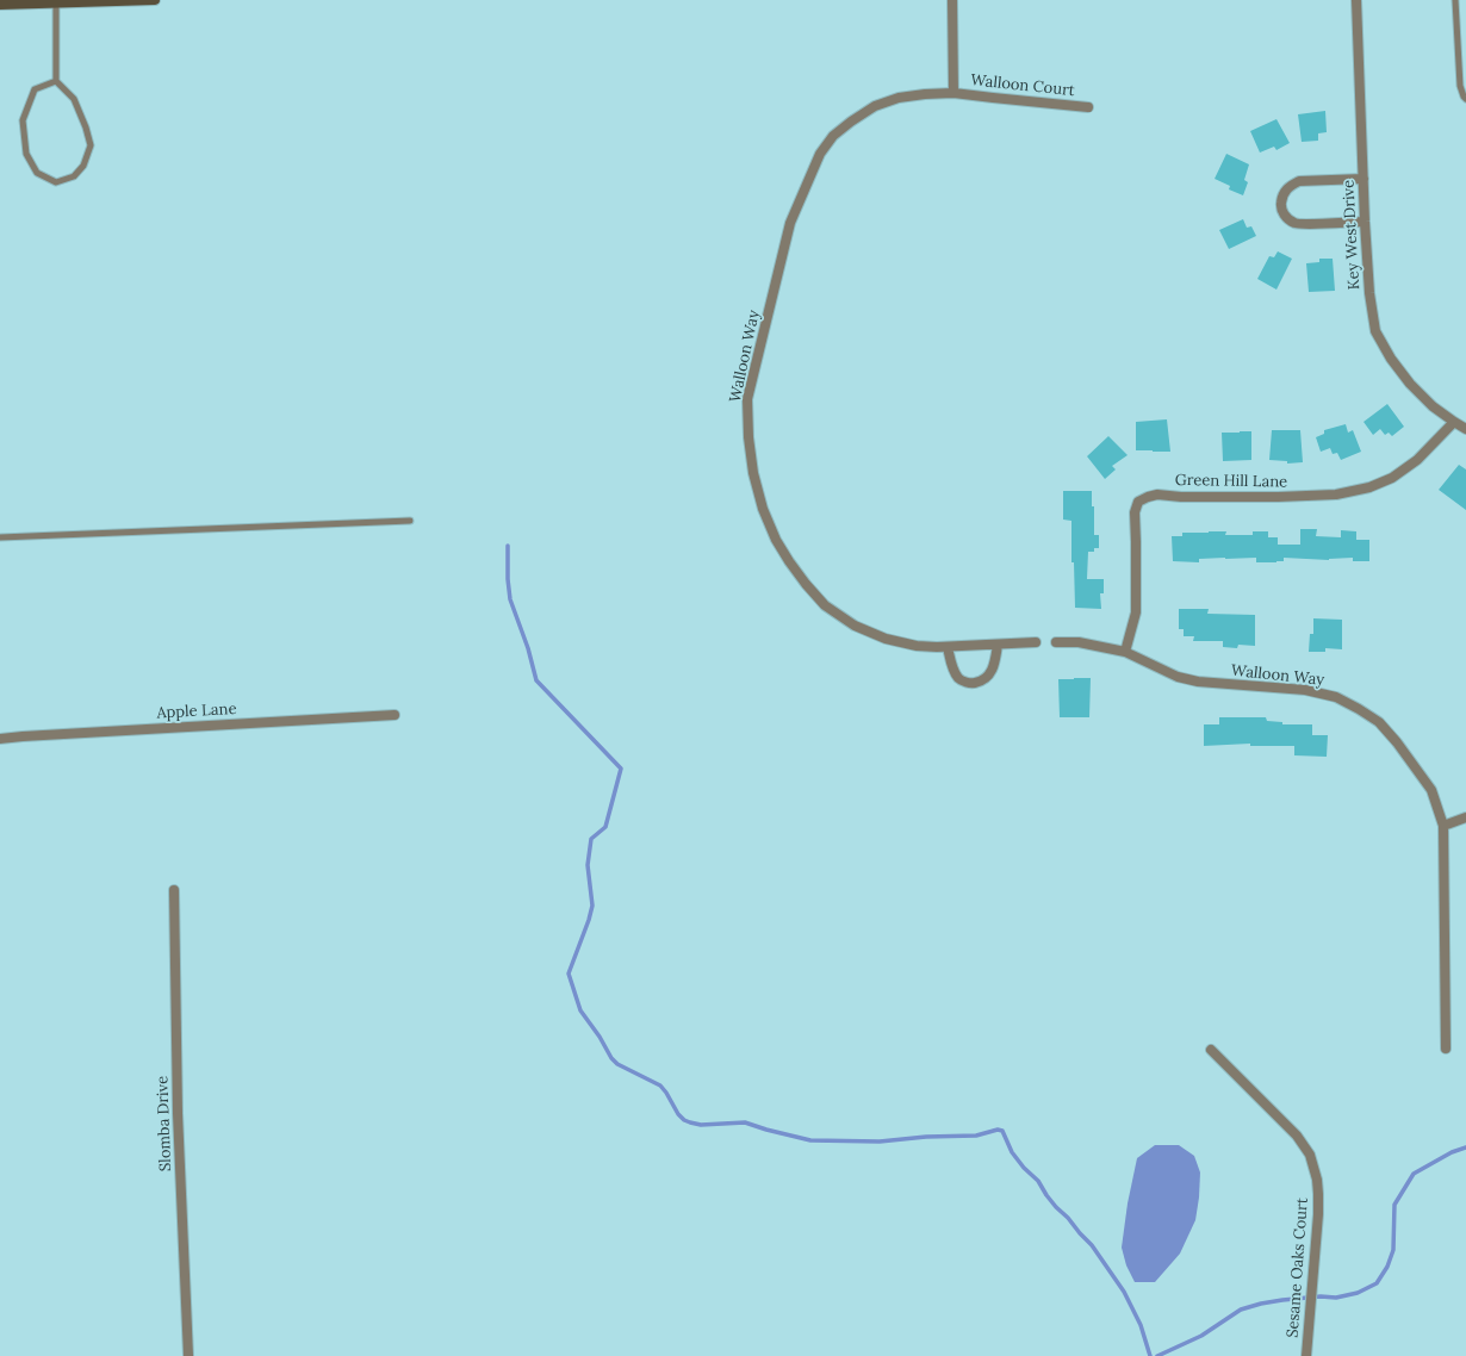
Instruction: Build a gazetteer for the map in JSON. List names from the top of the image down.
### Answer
{
  "streets": {
    "street": [
      "Walloon Court",
      "Key West Drive",
      "Walloon Way",
      "Green Hill Lane",
      "Apple Lane",
      "Slomba Drive",
      "Sesame Oaks Court"
    ]
  },
  "crossings": [
    ["Walloon Court", "Walloon Way"],
    ["Key West Drive", "Green Hill Lane"],
    ["Walloon Way", "Green Hill Lane"]
  ]
}
